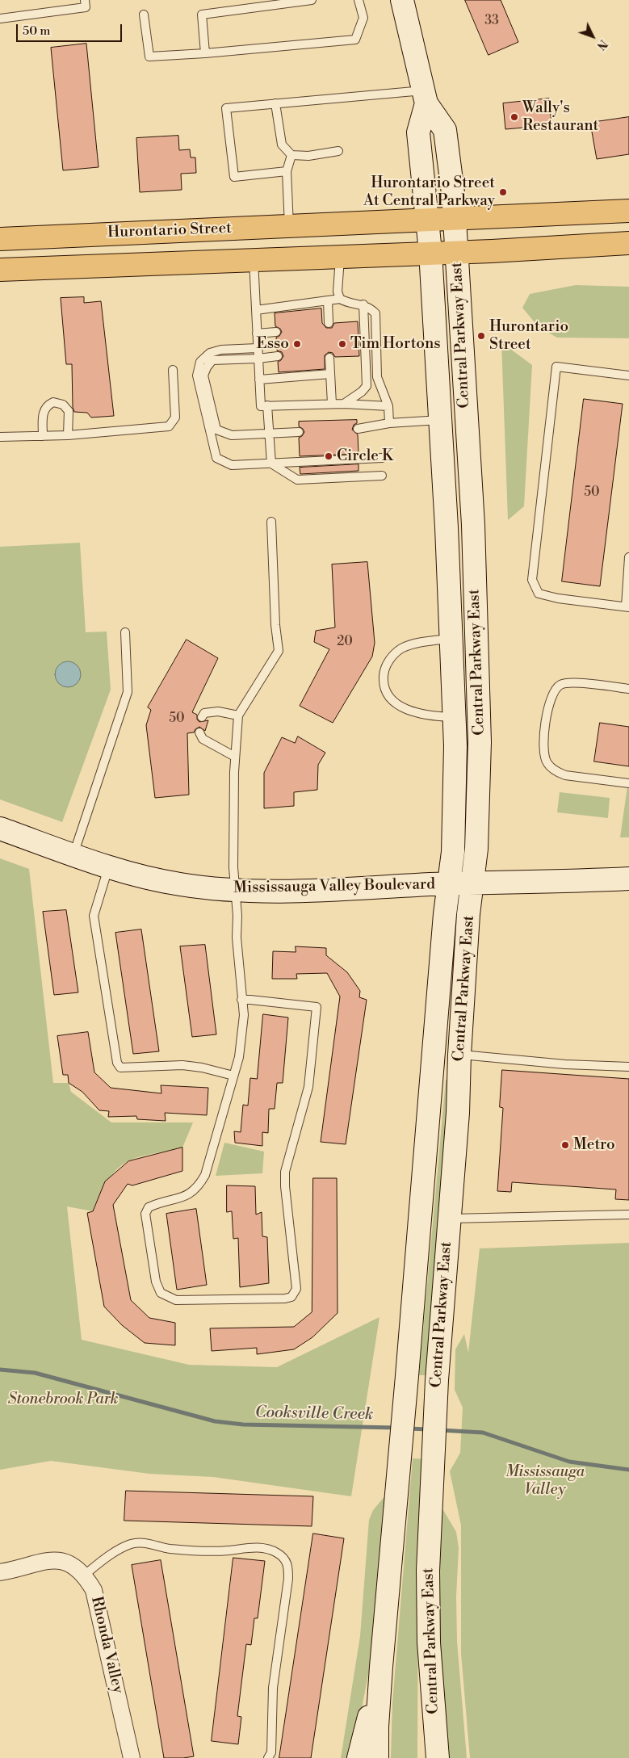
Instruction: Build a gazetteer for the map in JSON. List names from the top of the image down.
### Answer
{
  "streets": {
    "main road": ["Hurontario Street"],
    "street": ["Central Parkway East", "Mississauga Valley Boulevard", "Rhonda Valley"]
  },
  "crossings": [
    ["Hurontario Street", "Central Parkway East"],
    ["Central Parkway East", "Mississauga Valley Boulevard"]
  ],
  "water": ["Cooksville Creek"],
  "parks": ["Stonebrook Park", "Mississauga Valley"],
  "places": [
    "Wally's Restaurant",
    "Hurontario Street At Central Parkway",
    "Hurontario Street",
    "Esso",
    "Tim Hortons",
    "Circle K",
    "Metro"
  ],
  "house_numbers": [
    "33",
    "50",
    "20",
    "50"
  ],
  "scale_bar": "50 m",
  "north": "bottom right"
}
